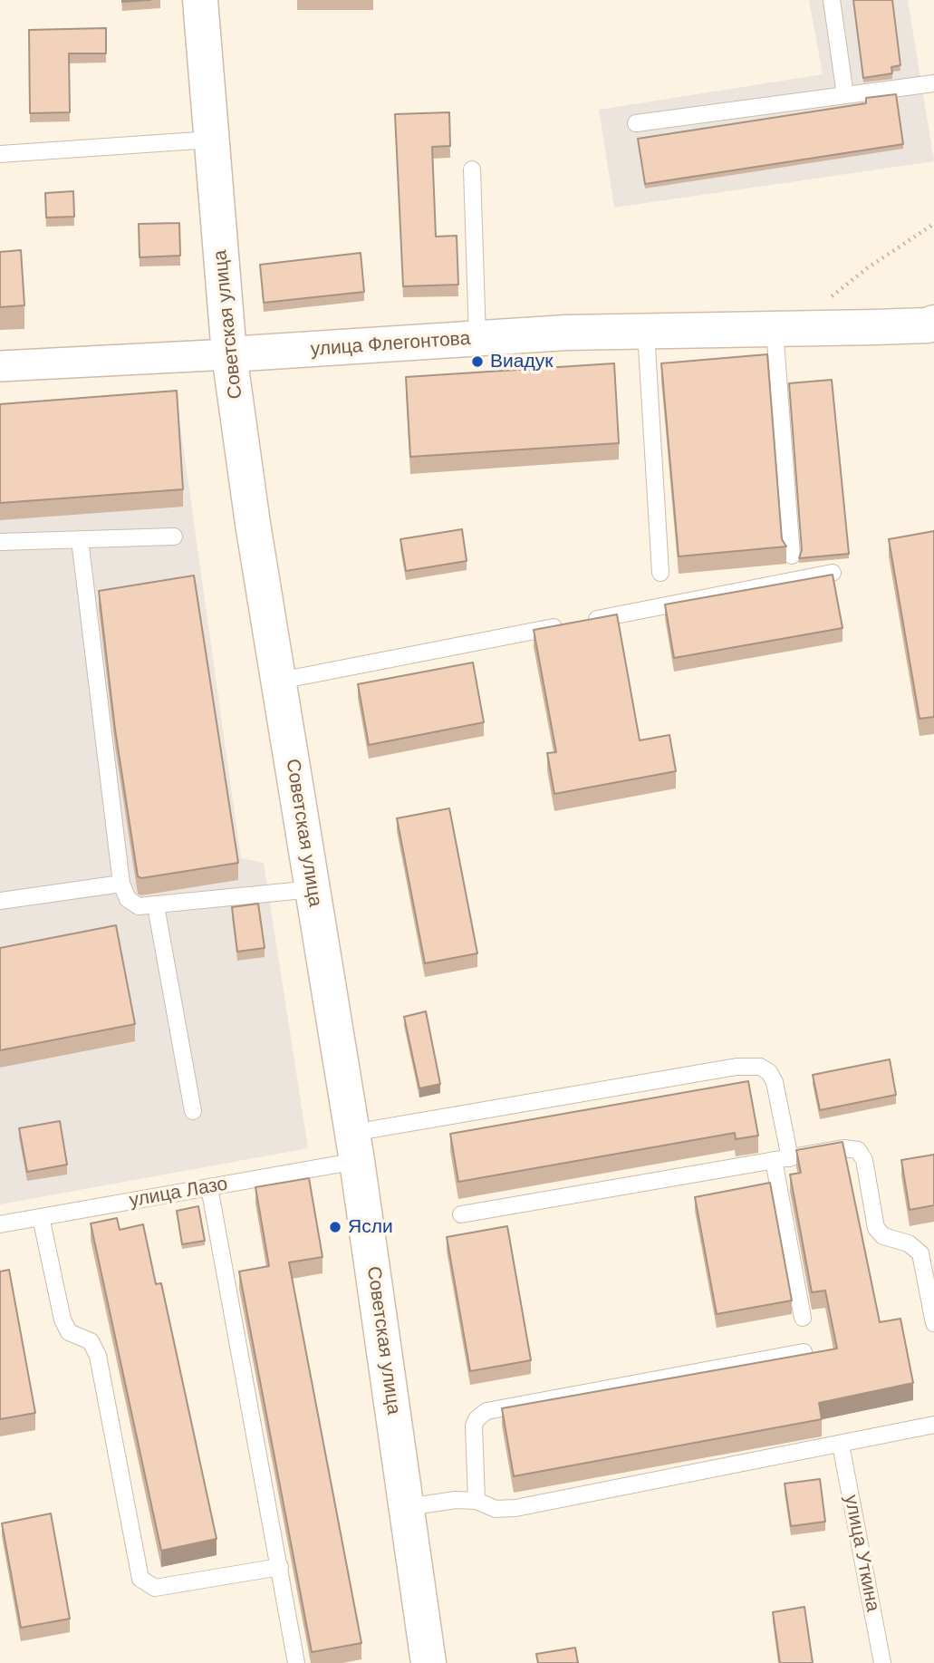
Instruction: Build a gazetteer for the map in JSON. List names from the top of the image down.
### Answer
{
  "streets": {
    "main road": ["Советская улица", "улица Флегонтова"],
    "lane": ["улица Лазо", "улица Уткина"]
  },
  "crossings": [
    ["Советская улица", "улица Флегонтова"],
    ["Советская улица", "улица Лазо"]
  ],
  "places": ["Виадук", "Ясли"]
}
